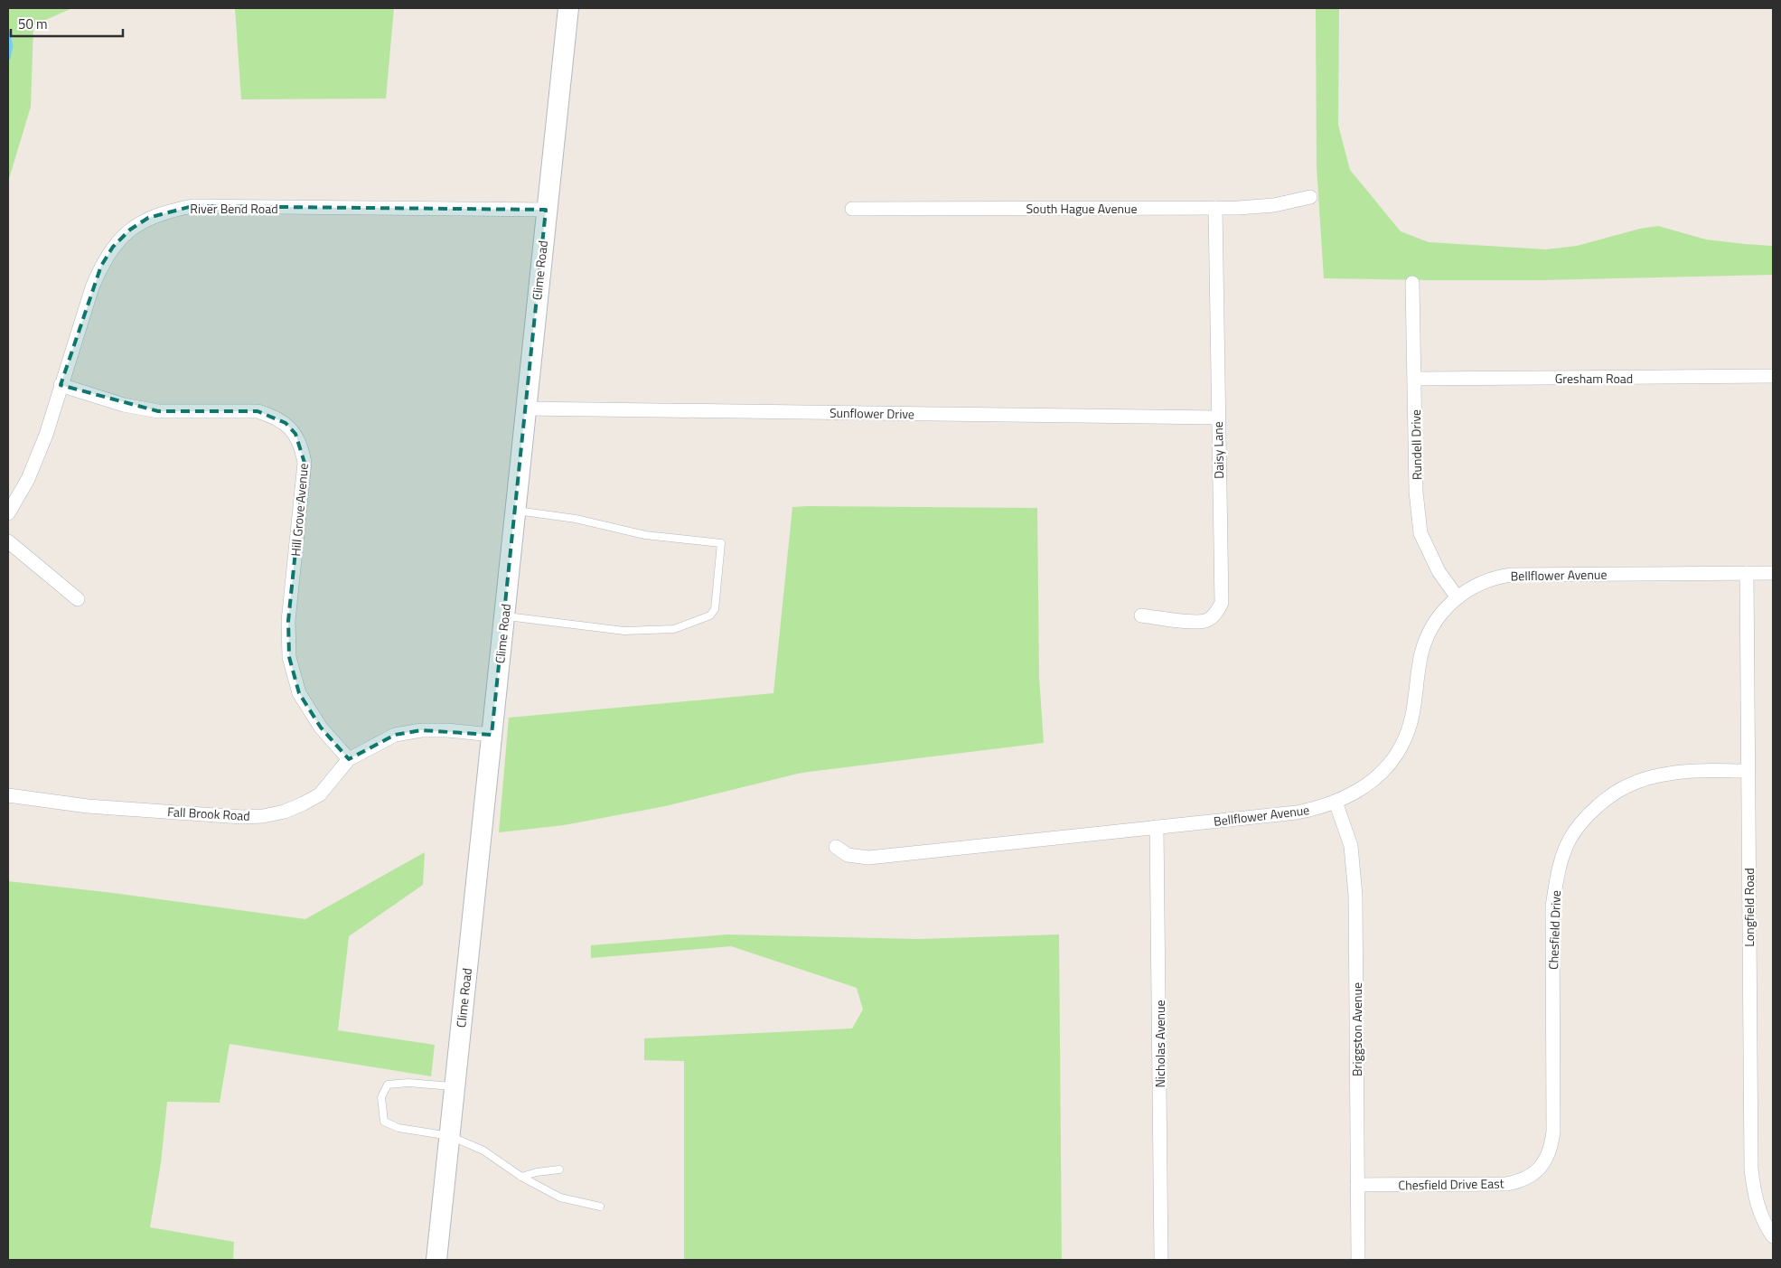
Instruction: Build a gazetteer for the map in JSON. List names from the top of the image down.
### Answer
{
  "streets": {
    "main road": ["Clime Road"],
    "street": [
      "River Bend Road",
      "South Hague Avenue",
      "Gresham Road",
      "Sunflower Drive",
      "Rundell Drive",
      "Daisy Lane",
      "Hill Grove Avenue",
      "Bellflower Avenue",
      "Fall Brook Road",
      "Longfield Road",
      "Chesfield Drive",
      "Briggston Avenue",
      "Nicholas Avenue",
      "Chesfield Drive East"
    ]
  },
  "crossings": [
    ["River Bend Road", "Clime Road"],
    ["River Bend Road", "Hill Grove Avenue"],
    ["South Hague Avenue", "Daisy Lane"],
    ["Clime Road", "Sunflower Drive"],
    ["Clime Road", "Fall Brook Road"],
    ["Gresham Road", "Rundell Drive"],
    ["Sunflower Drive", "Daisy Lane"],
    ["Rundell Drive", "Bellflower Avenue"],
    ["Hill Grove Avenue", "Fall Brook Road"],
    ["Bellflower Avenue", "Longfield Road"],
    ["Bellflower Avenue", "Briggston Avenue"],
    ["Bellflower Avenue", "Nicholas Avenue"],
    ["Longfield Road", "Chesfield Drive"],
    ["Chesfield Drive", "Chesfield Drive East"],
    ["Briggston Avenue", "Chesfield Drive East"]
  ],
  "scale_bar": "50 m"
}
